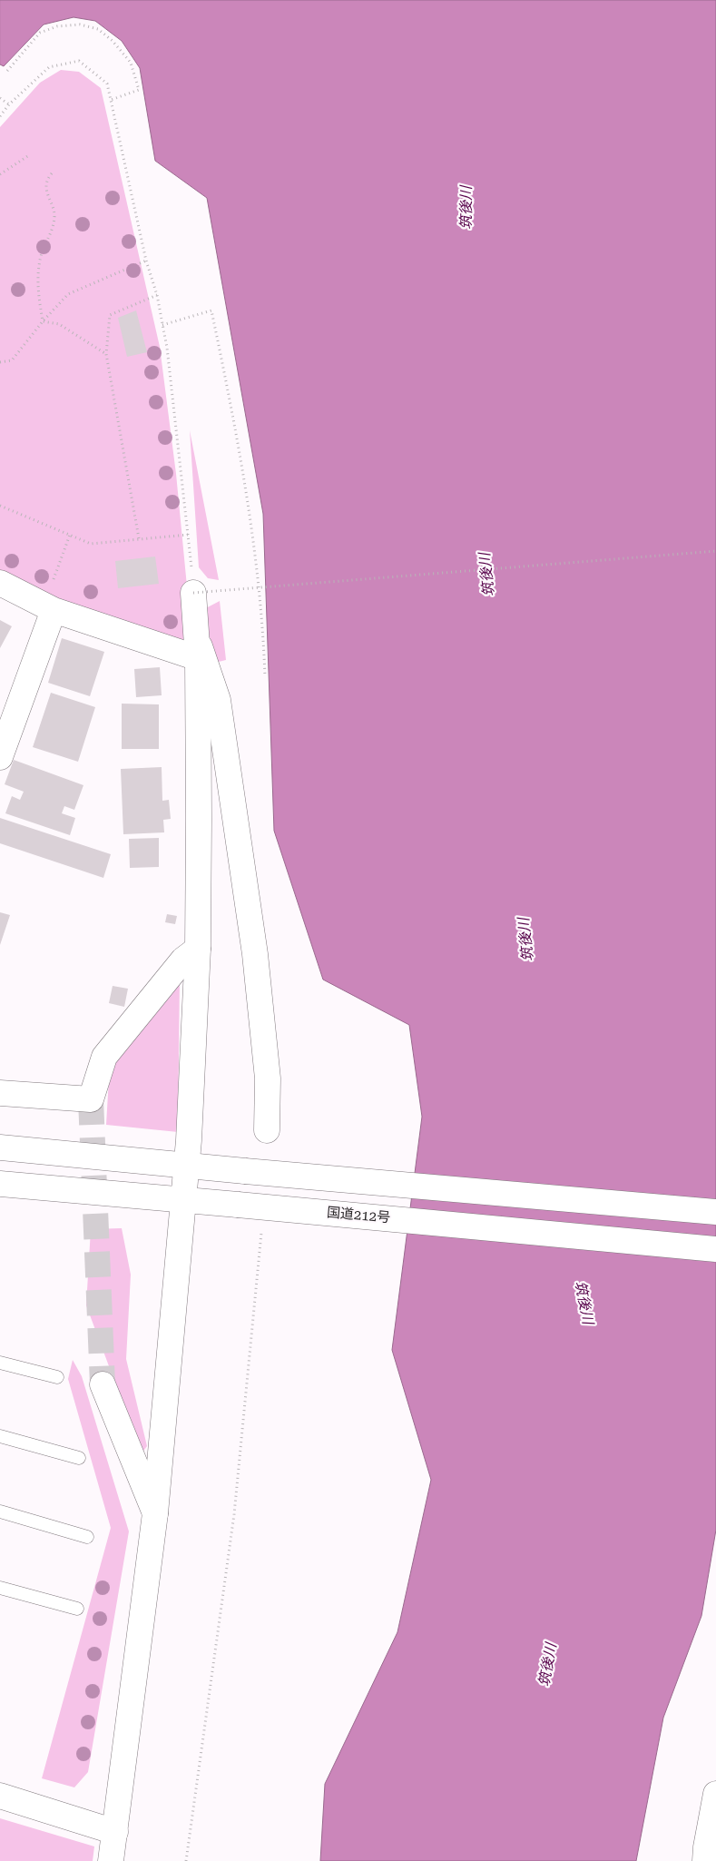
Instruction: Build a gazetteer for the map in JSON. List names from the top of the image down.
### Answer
{
  "streets": {
    "main road": ["国道212号"]
  },
  "water": ["筑後川"]
}
